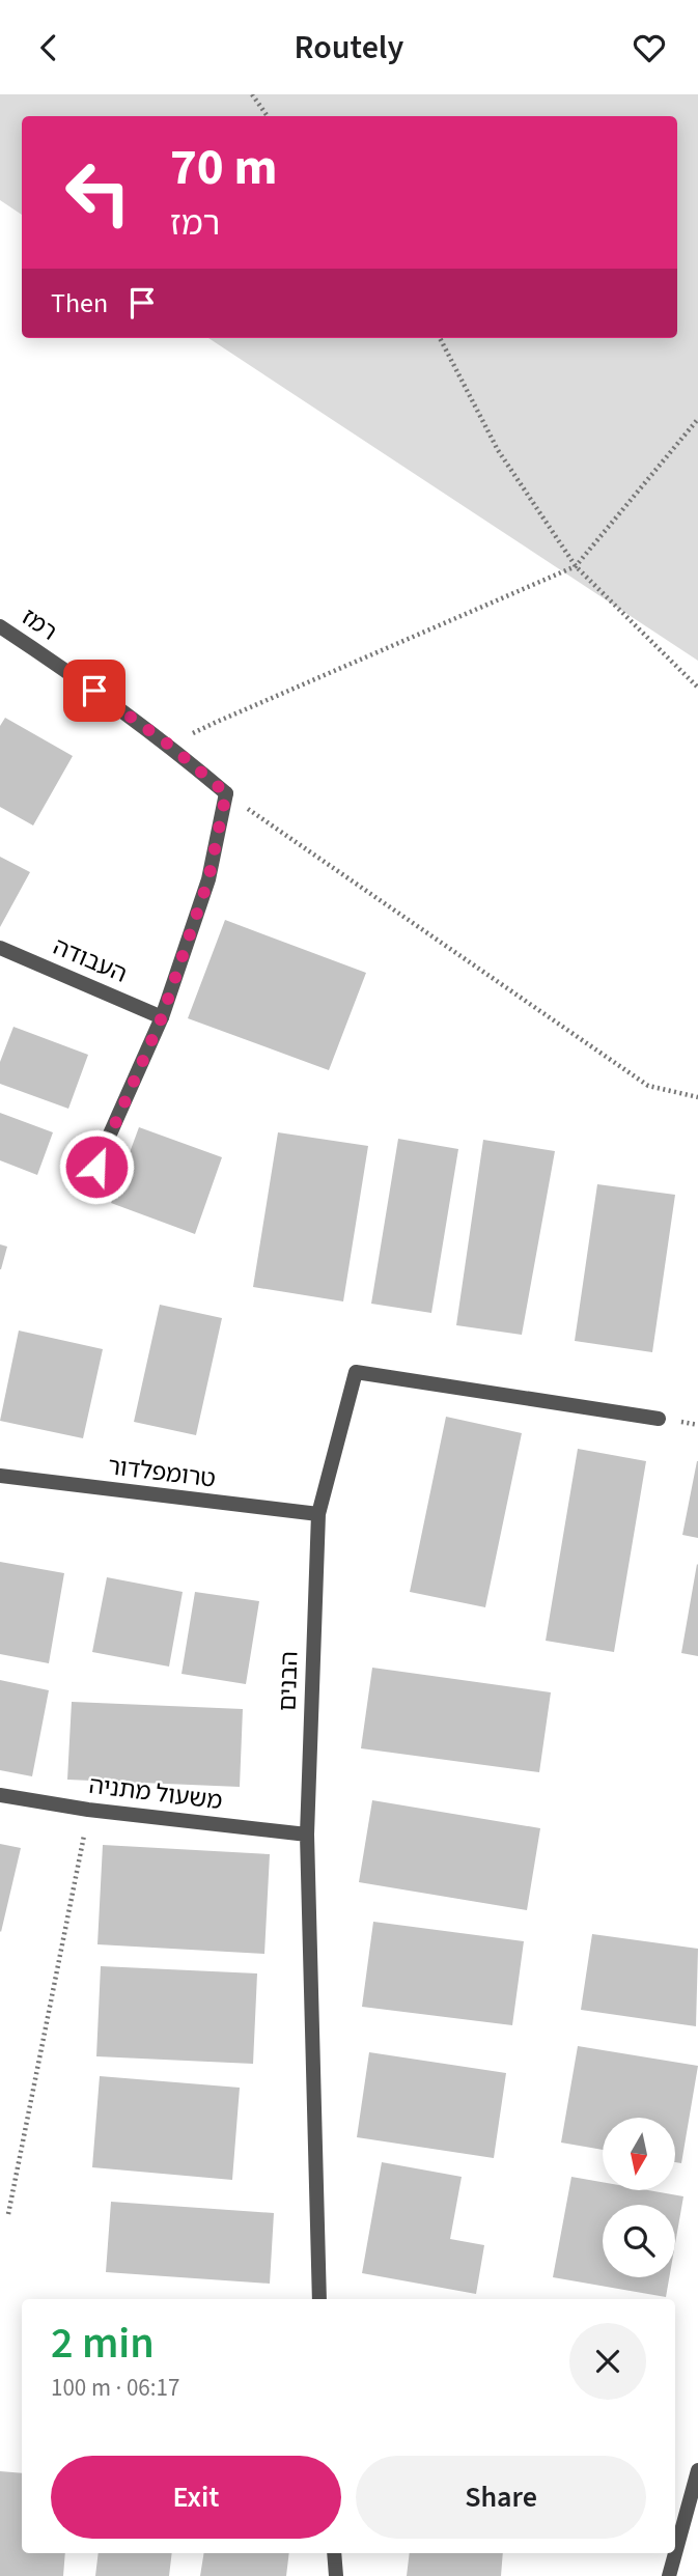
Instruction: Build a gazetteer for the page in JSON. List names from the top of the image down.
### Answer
{
  "streets": {
    "street": [
      "רמז",
      "העבודה",
      "טרומפלדור",
      "הבנים",
      "משעול מתניה"
    ]
  },
  "crossings": [
    ["טרומפלדור", "הבנים"],
    ["הבנים", "משעול מתניה"]
  ],
  "north": "bottom",
  "page": {
    "header": "Routely",
    "turn": ["70 m", "רמז"],
    "then": "Then",
    "heading": ["2 min", "100 m · 06:17"],
    "buttons": ["Exit", "Share"]
  }
}
